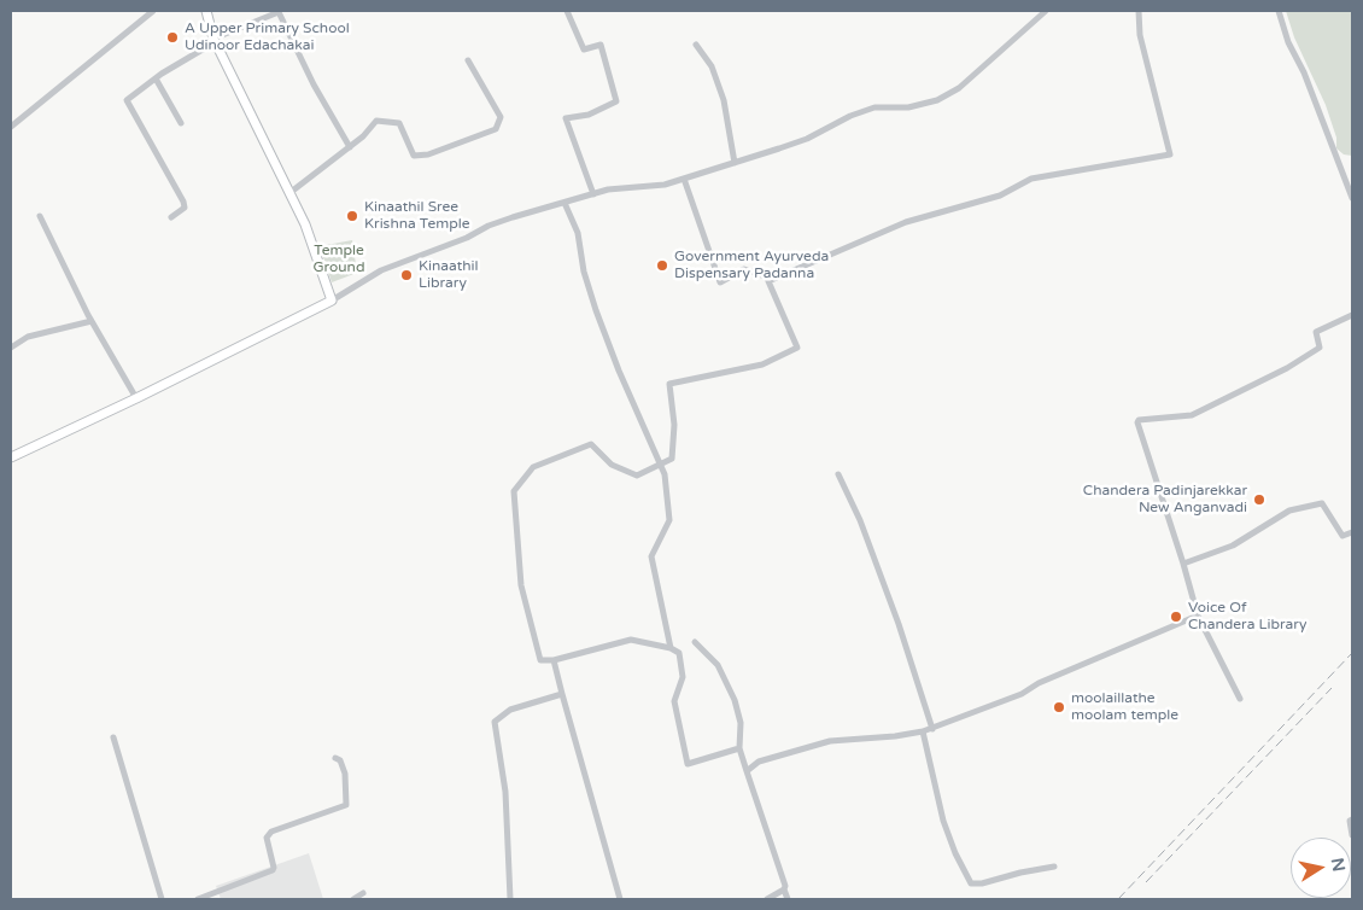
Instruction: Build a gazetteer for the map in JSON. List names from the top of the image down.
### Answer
{
  "parks": ["Temple Ground"],
  "places": [
    "A Upper Primary School Udinoor Edachakai",
    "Kinaathil Sree Krishna Temple",
    "Government Ayurveda Dispensary Padanna",
    "Kinaathil Library",
    "Chandera Padinjarekkar New Anganvadi",
    "Voice Of Chandera Library",
    "moolaillathe moolam temple"
  ],
  "north": "right"
}
